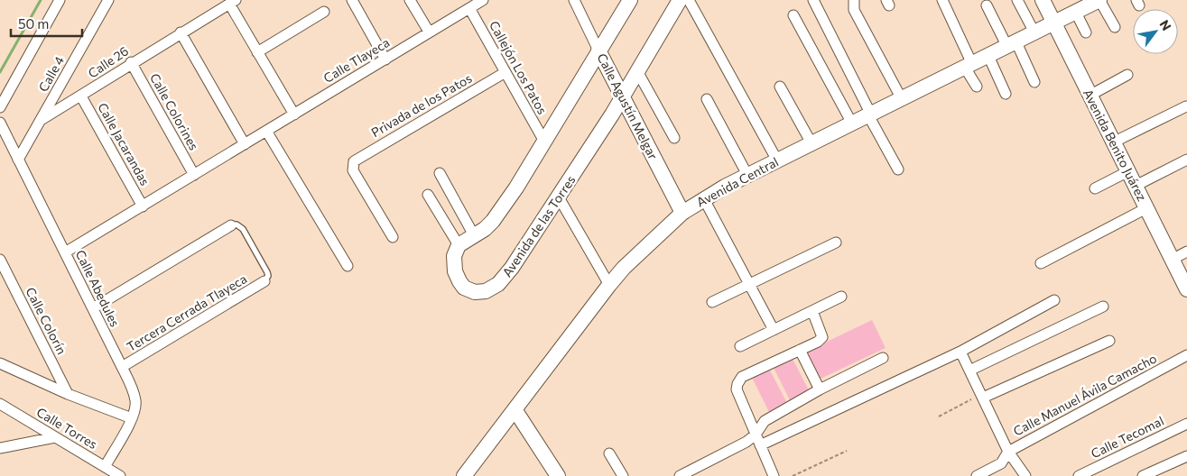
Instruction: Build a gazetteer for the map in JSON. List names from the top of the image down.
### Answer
{
  "streets": {
    "main road": [
      "Calle Agustín Melgar",
      "Avenida Benito Juárez",
      "Avenida Central",
      "Avenida de las Torres"
    ],
    "street": [
      "Calle Tlayeca",
      "Calle 26",
      "Callejón Los Patos",
      "Calle 4",
      "Privada de los Patos",
      "Calle Colorines",
      "Calle Jacarandas",
      "Calle Abedules",
      "Tercera Cerrada Tlayeca",
      "Calle Colorín",
      "Calle Manuel Ávila Camacho",
      "Calle Torres",
      "Calle Tecomal"
    ]
  },
  "crossings": [
    ["Calle Tlayeca", "Callejón Los Patos"],
    ["Calle Tlayeca", "Calle Colorines"],
    ["Calle Tlayeca", "Calle Jacarandas"],
    ["Calle Tlayeca", "Calle Abedules"],
    ["Calle 26", "Calle 4"],
    ["Calle 26", "Calle Colorines"],
    ["Calle 26", "Calle Jacarandas"],
    ["Callejón Los Patos", "Privada de los Patos"],
    ["Calle 4", "Calle Abedules"],
    ["Calle Agustín Melgar", "Avenida Central"],
    ["Calle Agustín Melgar", "Avenida de las Torres"],
    ["Avenida Benito Juárez", "Avenida Central"],
    ["Calle Abedules", "Tercera Cerrada Tlayeca"],
    ["Calle Abedules", "Calle Torres"]
  ],
  "scale_bar": "50 m",
  "north": "top right"
}
